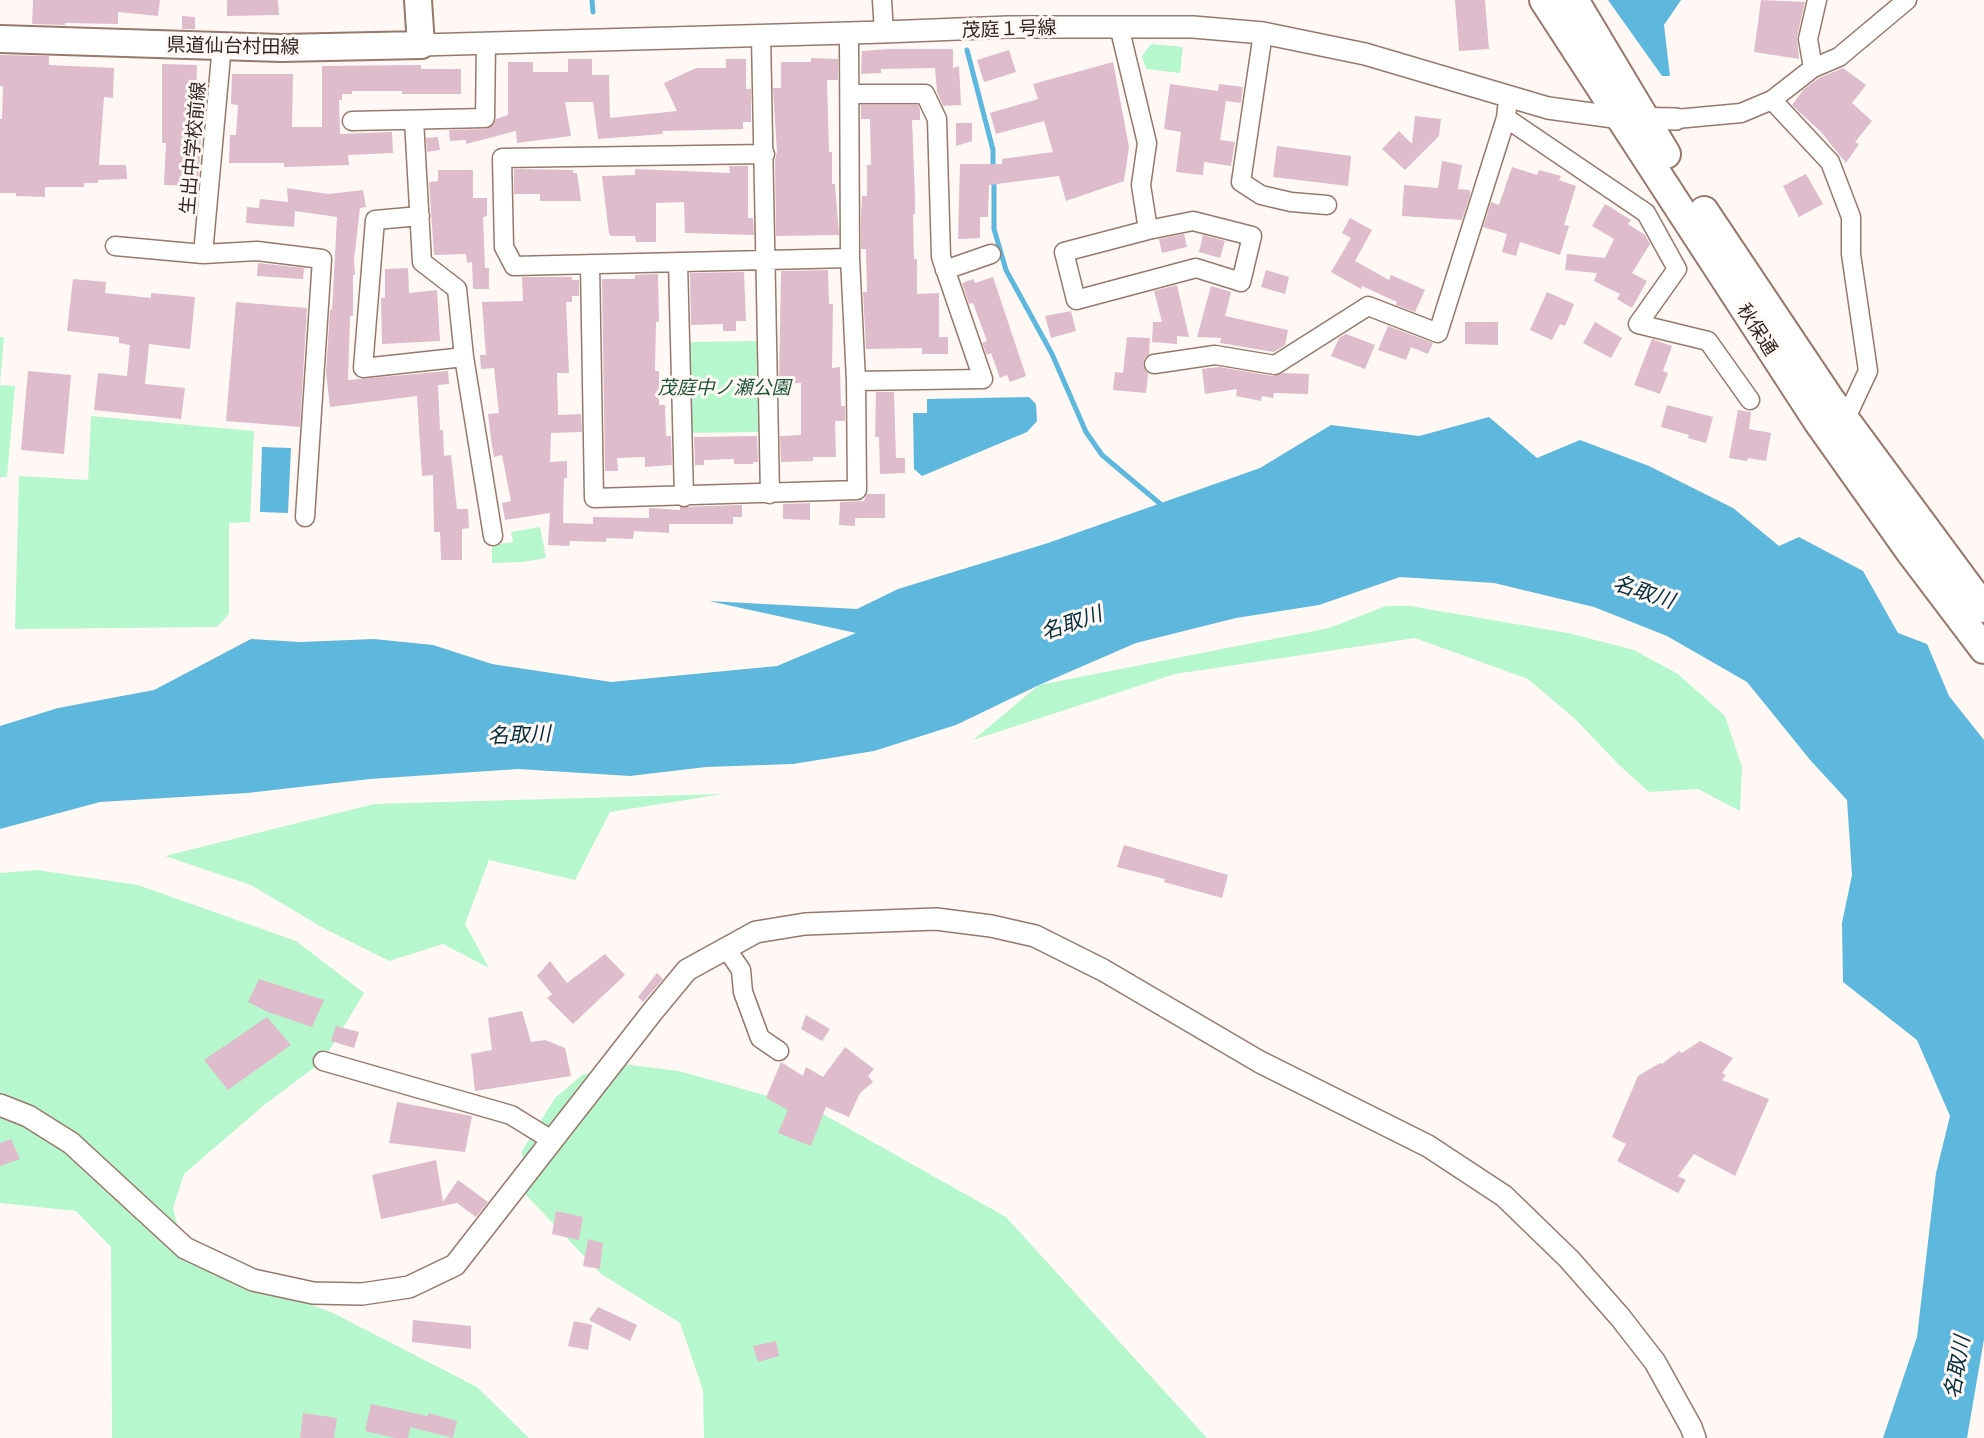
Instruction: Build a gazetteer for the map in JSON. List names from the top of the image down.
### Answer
{
  "streets": {
    "highway": ["秋保通"],
    "main road": ["県道仙台村田線"],
    "street": ["茂庭１号線", "生出中学校前線"]
  },
  "crossings": [
    ["茂庭１号線", "県道仙台村田線"],
    ["茂庭１号線", "秋保通"],
    ["県道仙台村田線", "生出中学校前線"]
  ],
  "water": ["名取川"],
  "parks": ["茂庭中ノ瀬公園"]
}
